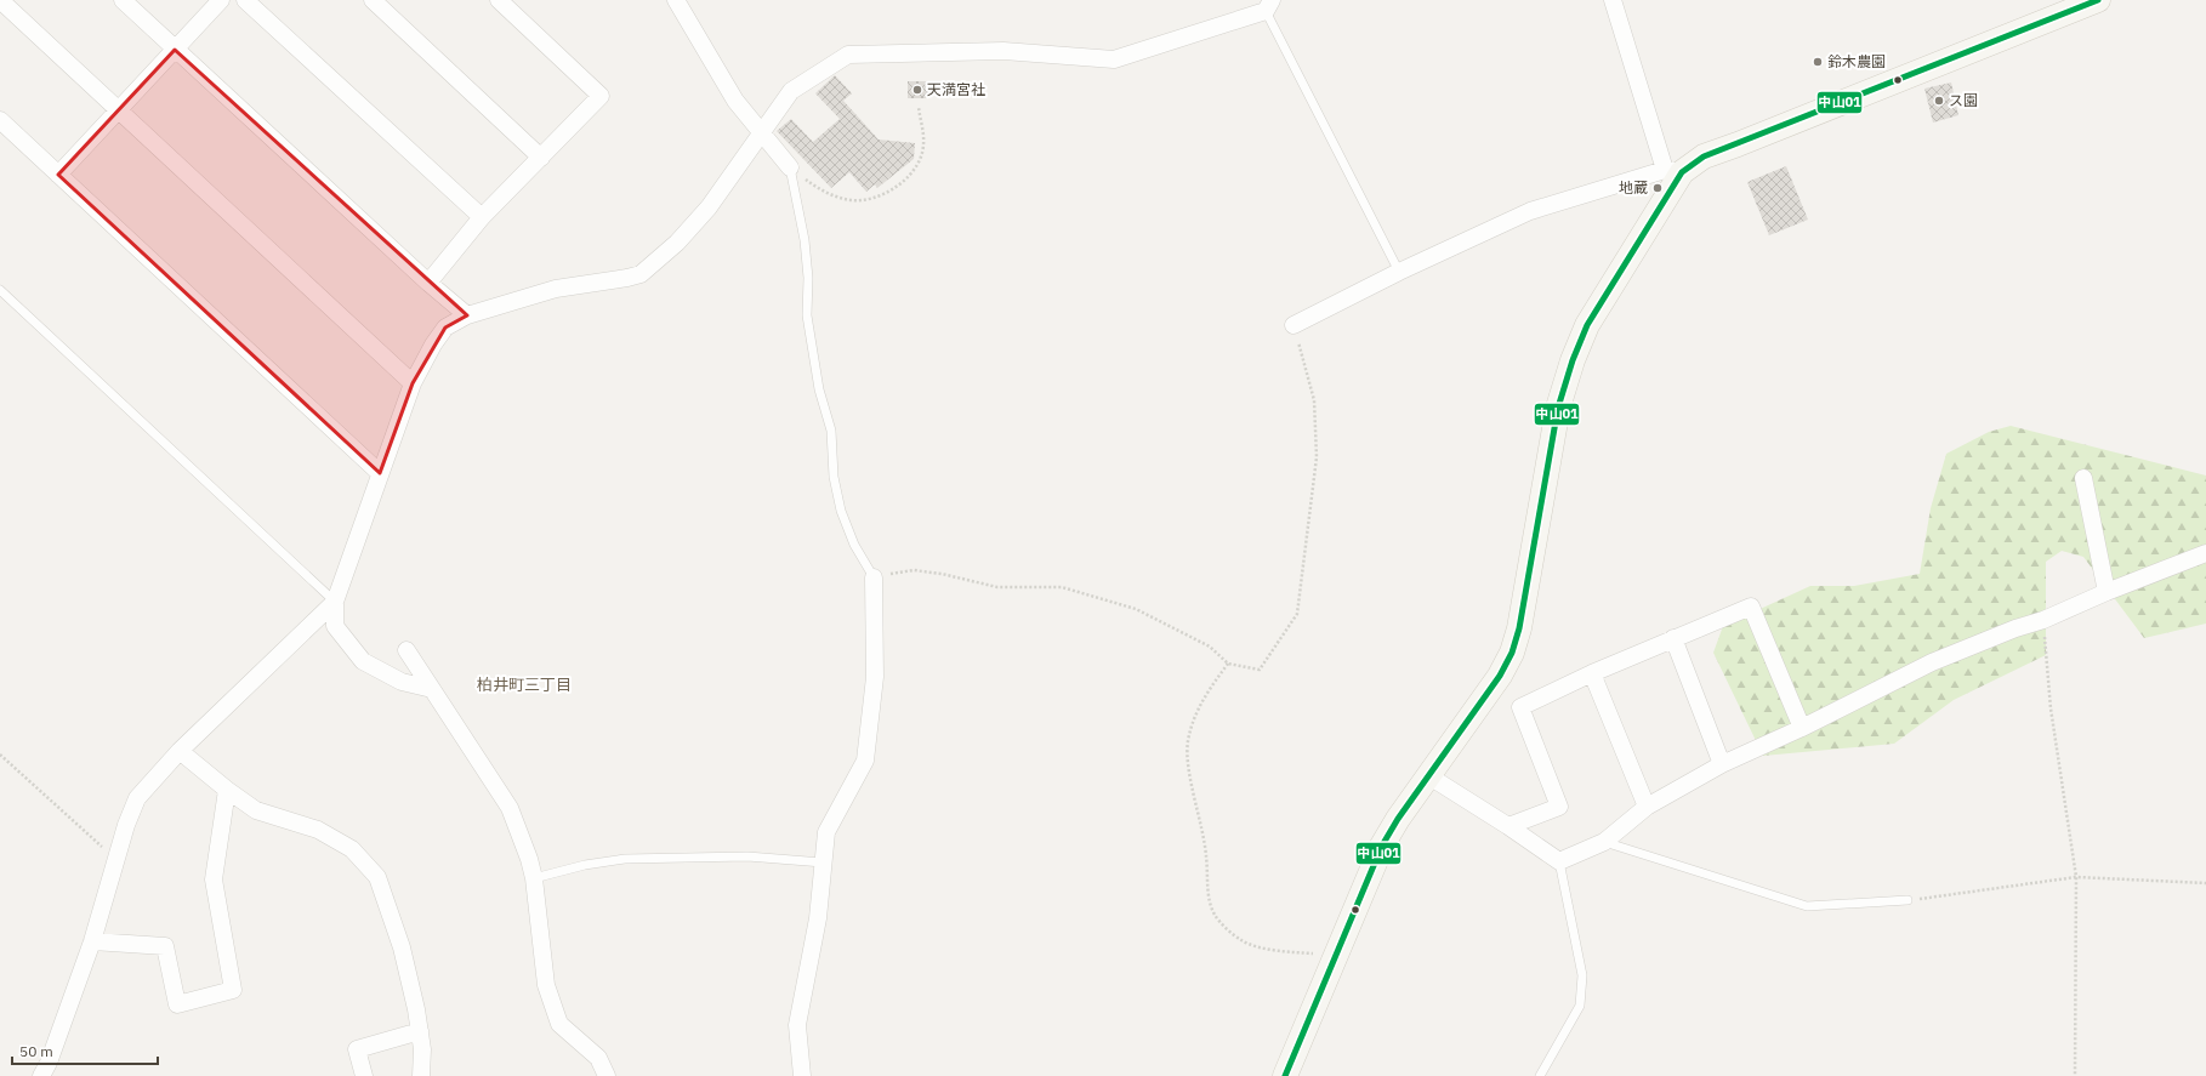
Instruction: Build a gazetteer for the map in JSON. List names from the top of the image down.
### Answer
{
  "districts": ["柏井町三丁目"],
  "places": [
    "鈴木農園",
    "天満宮社",
    "ス園",
    "地蔵"
  ],
  "lines": ["transit line 中山01"],
  "scale_bar": "50 m"
}
